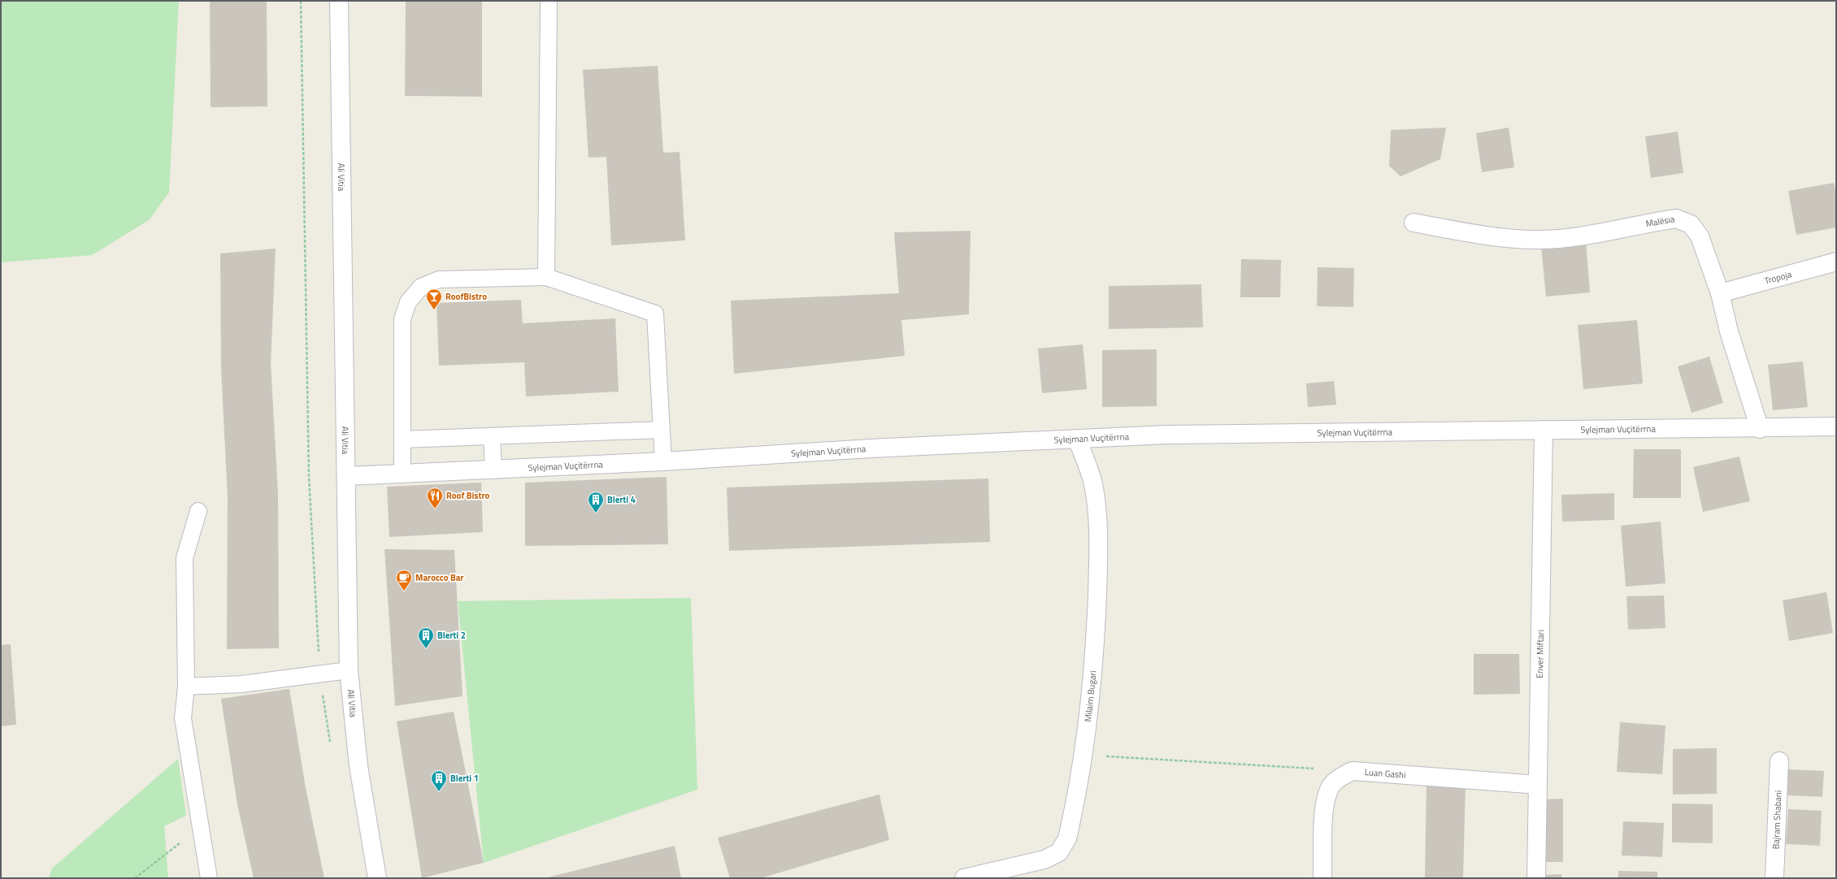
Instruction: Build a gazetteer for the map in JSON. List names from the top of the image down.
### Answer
{
  "streets": {
    "street": [
      "Ali Vitia",
      "Malësia",
      "Tropoja",
      "Sylejman Vuçitërrna",
      "Enver Miftari",
      "Milaim Bugari",
      "Luan Gashi",
      "Bajram Shabani"
    ]
  },
  "crossings": [
    ["Ali Vitia", "Sylejman Vuçitërrna"],
    ["Malësia", "Tropoja"],
    ["Malësia", "Sylejman Vuçitërrna"],
    ["Sylejman Vuçitërrna", "Enver Miftari"],
    ["Sylejman Vuçitërrna", "Milaim Bugari"],
    ["Enver Miftari", "Luan Gashi"]
  ],
  "places": {
    "bar": ["RoofBistro"],
    "restaurant": ["Roof Bistro"],
    "building": ["Blerti 4", "Blerti 2", "Blerti 1"],
    "cafe": ["Marocco Bar"]
  }
}
